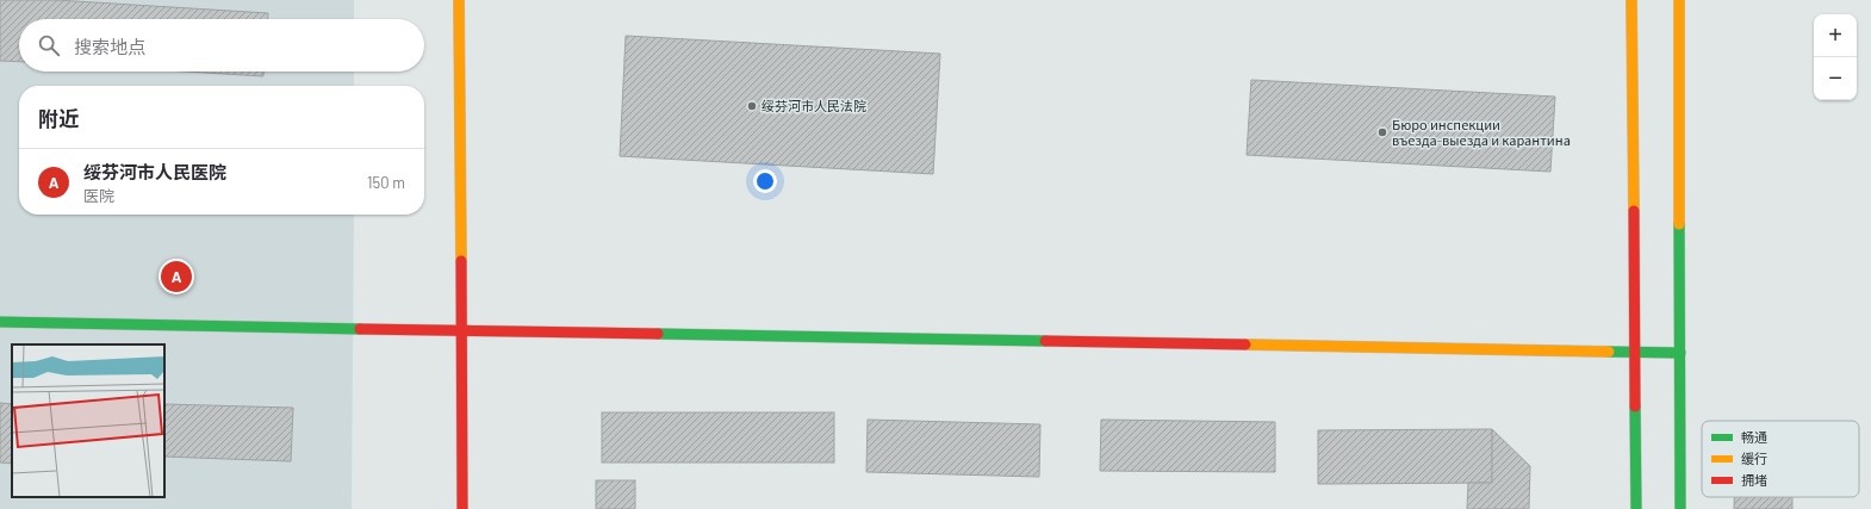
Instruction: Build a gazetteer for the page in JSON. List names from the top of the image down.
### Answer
{
  "places": ["绥芬河市人民法院", "Бюро инспекции въезда-выезда и карантина"],
  "legend": ["畅通", "缓行", "拥堵"],
  "page": {
    "map_buttons": ["+", "−"],
    "search": "搜索地点",
    "heading": "附近",
    "list": [
      {
        "mark": "A",
        "name": "绥芬河市人民医院",
        "note": "医院",
        "value": "150 m"
      }
    ],
    "pins": "A"
  }
}
